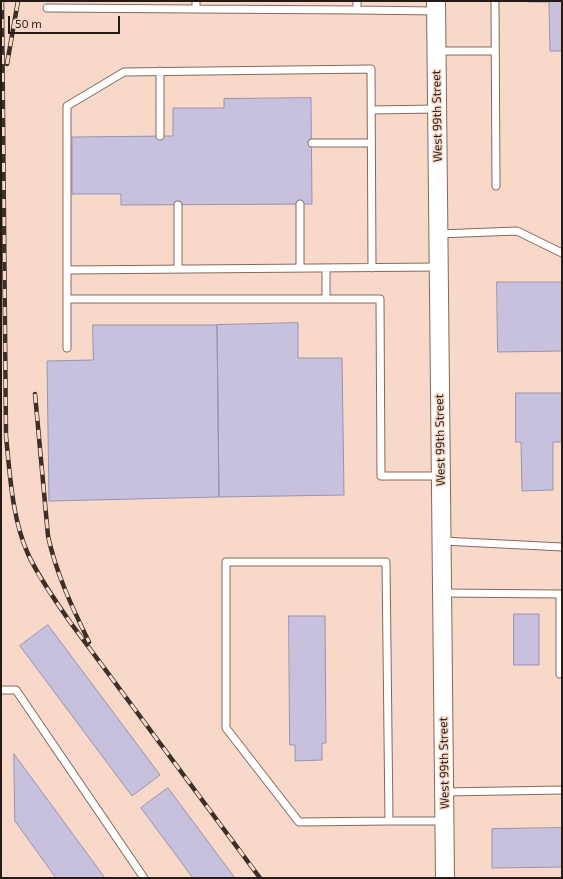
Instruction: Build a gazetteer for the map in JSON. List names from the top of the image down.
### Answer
{
  "streets": {
    "street": ["West 99th Street"]
  },
  "scale_bar": "50 m"
}
